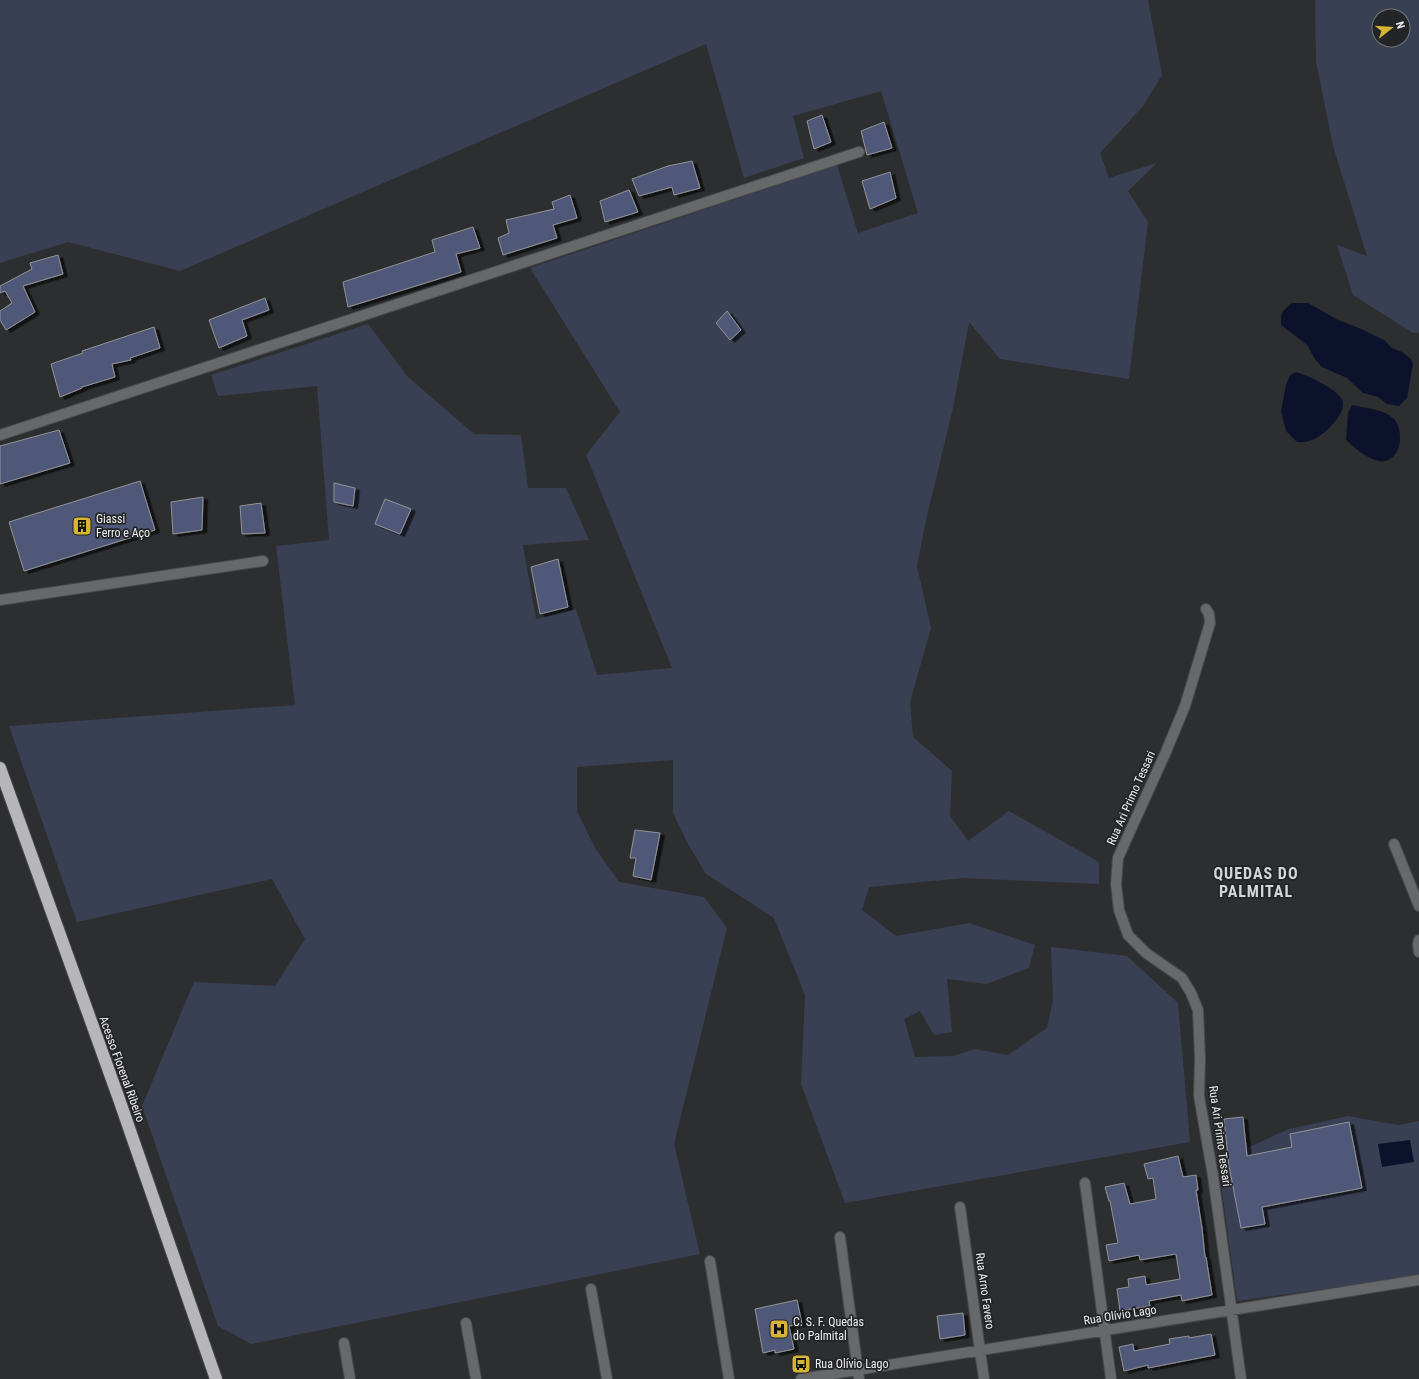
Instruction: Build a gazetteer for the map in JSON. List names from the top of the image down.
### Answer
{
  "streets": {
    "highway": ["Acesso Florenal Ribeiro"],
    "street": ["Rua Ari Primo Tessari", "Rua Arno Favero", "Rua Olívio Lago"]
  },
  "crossings": [
    ["Rua Ari Primo Tessari", "Rua Olívio Lago"],
    ["Rua Arno Favero", "Rua Olívio Lago"]
  ],
  "districts": ["QUEDAS DO PALMITAL"],
  "places": {
    "building": ["Giassi Ferro e Aço"],
    "hospital": ["C. S. F. Quedas do Palmital"],
    "bus stop": ["Rua Olívio Lago"]
  },
  "north": "right"
}
